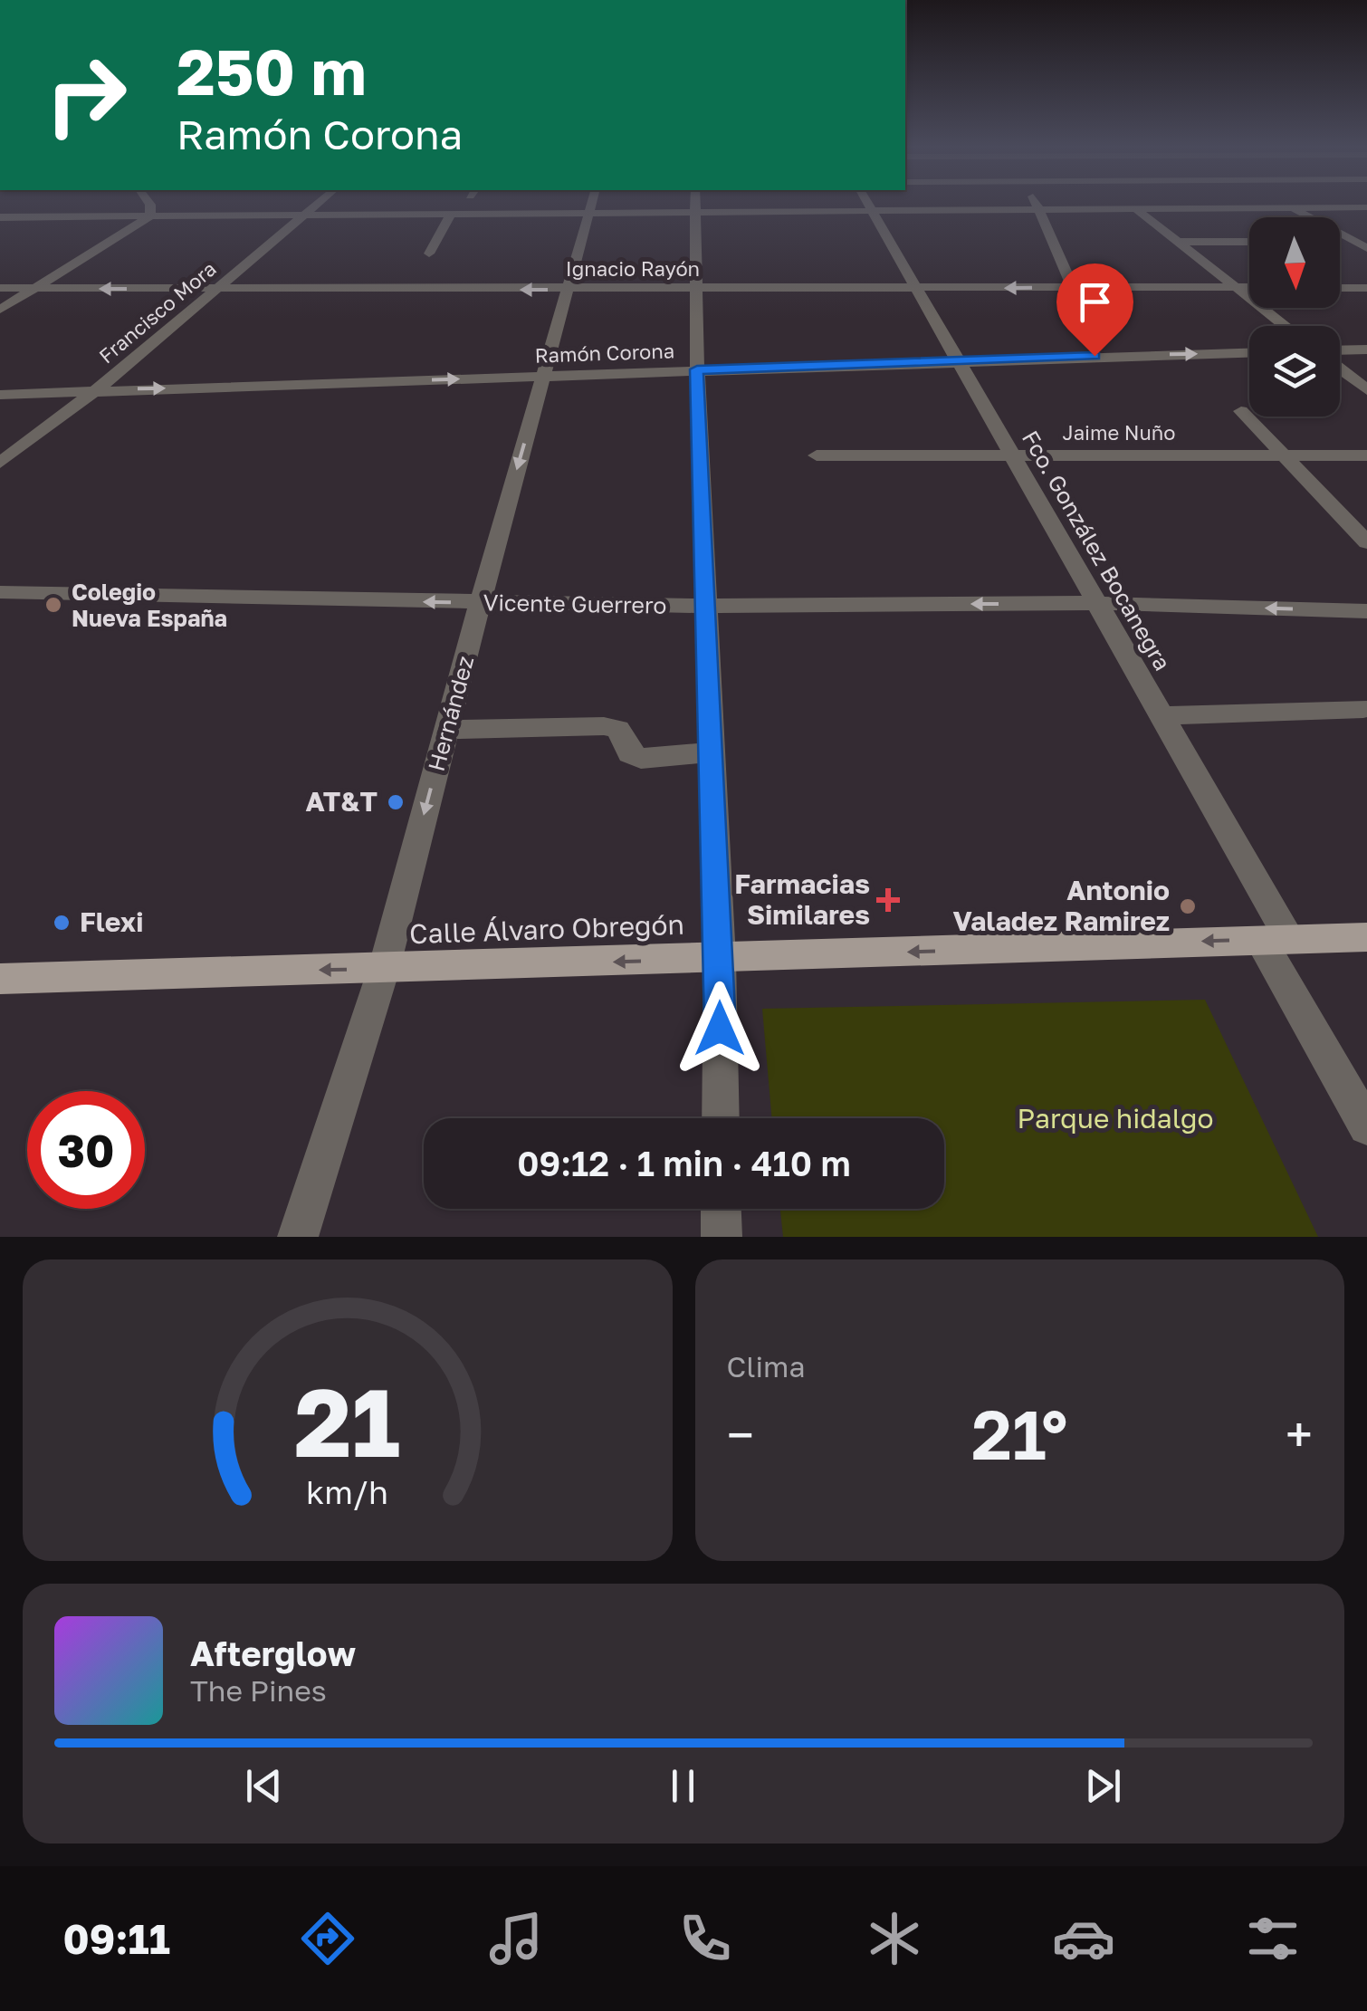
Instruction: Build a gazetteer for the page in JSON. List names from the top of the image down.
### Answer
{
  "streets": {
    "main road": ["Calle Álvaro Obregón"],
    "street": [
      "Ignacio Rayón",
      "Francisco Mora",
      "Ramón Corona",
      "Jaime Nuño",
      "Fco. González Bocanegra",
      "Vicente Guerrero",
      "Hernández"
    ]
  },
  "crossings": [
    ["Ignacio Rayón", "Francisco Mora"],
    ["Ignacio Rayón", "Fco. González Bocanegra"],
    ["Ignacio Rayón", "Hernández"],
    ["Francisco Mora", "Ramón Corona"],
    ["Ramón Corona", "Fco. González Bocanegra"],
    ["Ramón Corona", "Hernández"],
    ["Jaime Nuño", "Fco. González Bocanegra"],
    ["Fco. González Bocanegra", "Vicente Guerrero"],
    ["Fco. González Bocanegra", "Calle Álvaro Obregón"],
    ["Vicente Guerrero", "Hernández"],
    ["Hernández", "Calle Álvaro Obregón"]
  ],
  "one_way": ["Vicente Guerrero", "Hernández", "Calle Álvaro Obregón"],
  "parks": ["Parque hidalgo"],
  "places": {
    "other": [
      "Colegio Nueva España",
      "AT&T",
      "Antonio Valadez Ramirez",
      "Flexi"
    ],
    "health": ["Farmacias Similares"]
  },
  "north": "bottom",
  "page": {
    "turn": ["250 m", "Ramón Corona"],
    "limit": "30",
    "trip": "09:12 · 1 min · 410 m",
    "tile": "Clima",
    "heat": ["−", "21°", "+"],
    "song": ["Afterglow", "The Pines"],
    "tabs": "09:11",
    "gauge": ["21", "km/h"]
  }
}
